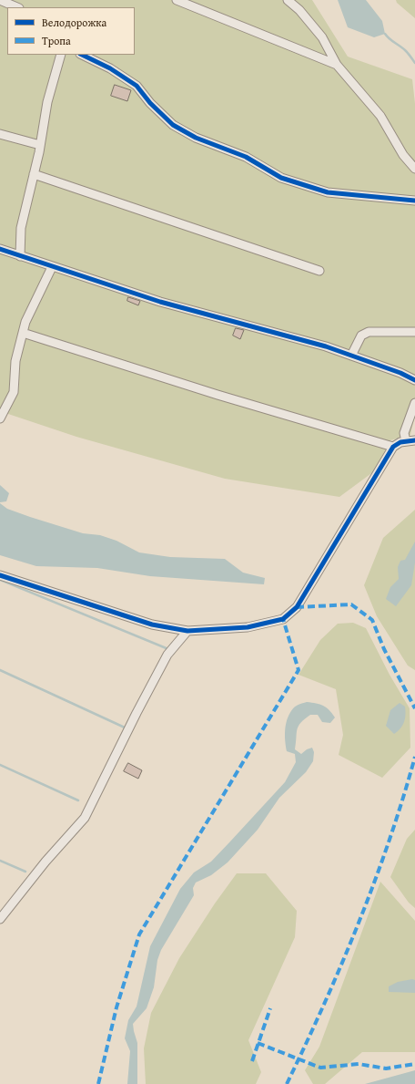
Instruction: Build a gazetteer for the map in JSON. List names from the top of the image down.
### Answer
{
  "legend": ["Велодорожка", "Тропа"]
}
